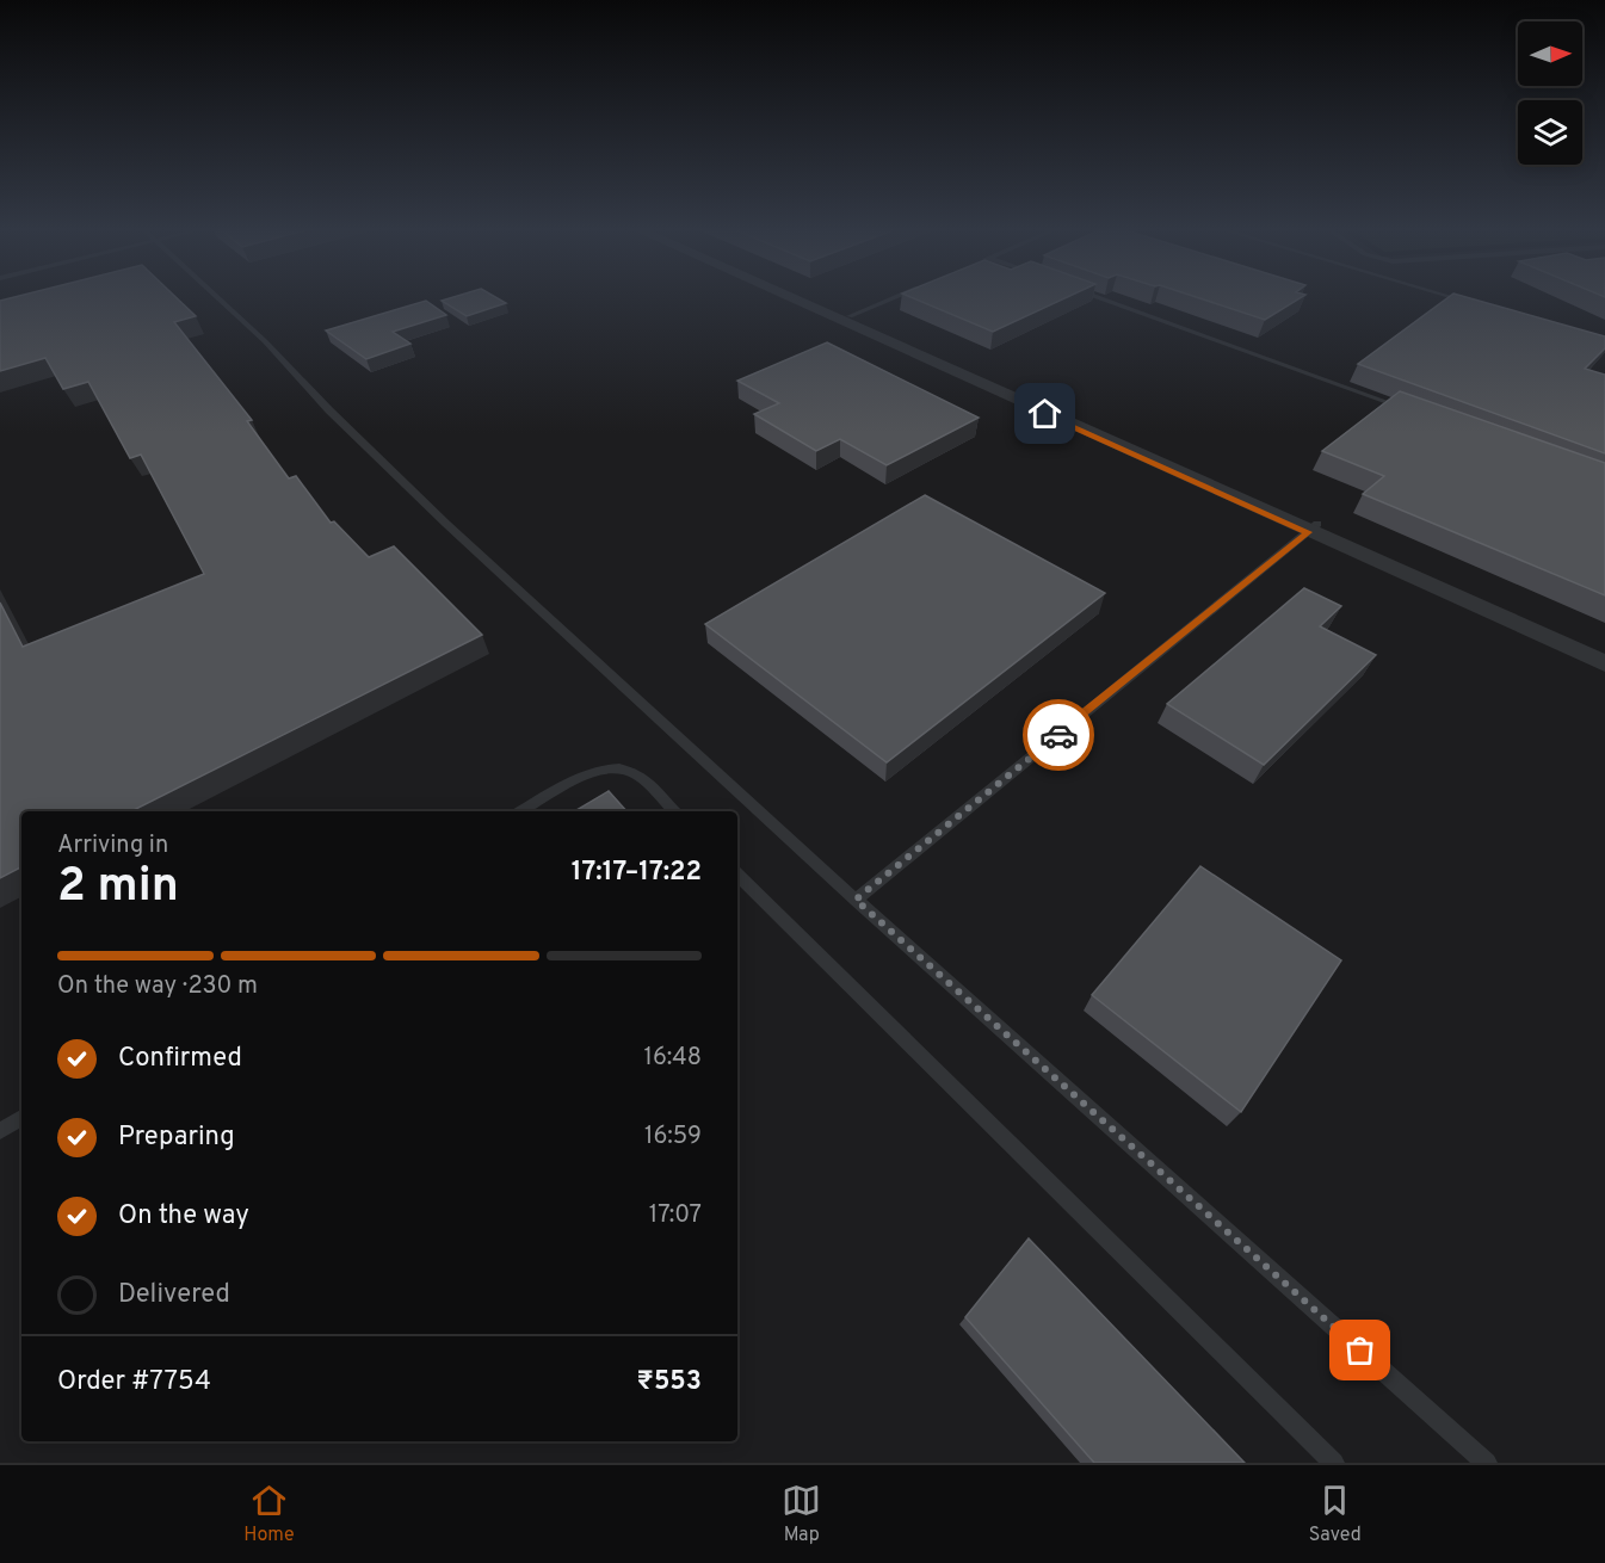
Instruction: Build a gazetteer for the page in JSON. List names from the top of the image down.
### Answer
{
  "north": "right",
  "page": {
    "heading": ["2 min", "Arriving in", "17:17–17:22"],
    "panel": ["Order #7754", "₹553"],
    "bar": "On the way · 230 m",
    "list": [
      ["Confirmed", "16:48"],
      ["Preparing", "16:59"],
      ["On the way", "17:07"],
      "Delivered"
    ],
    "tabs": ["Home", "Map", "Saved"]
  }
}
